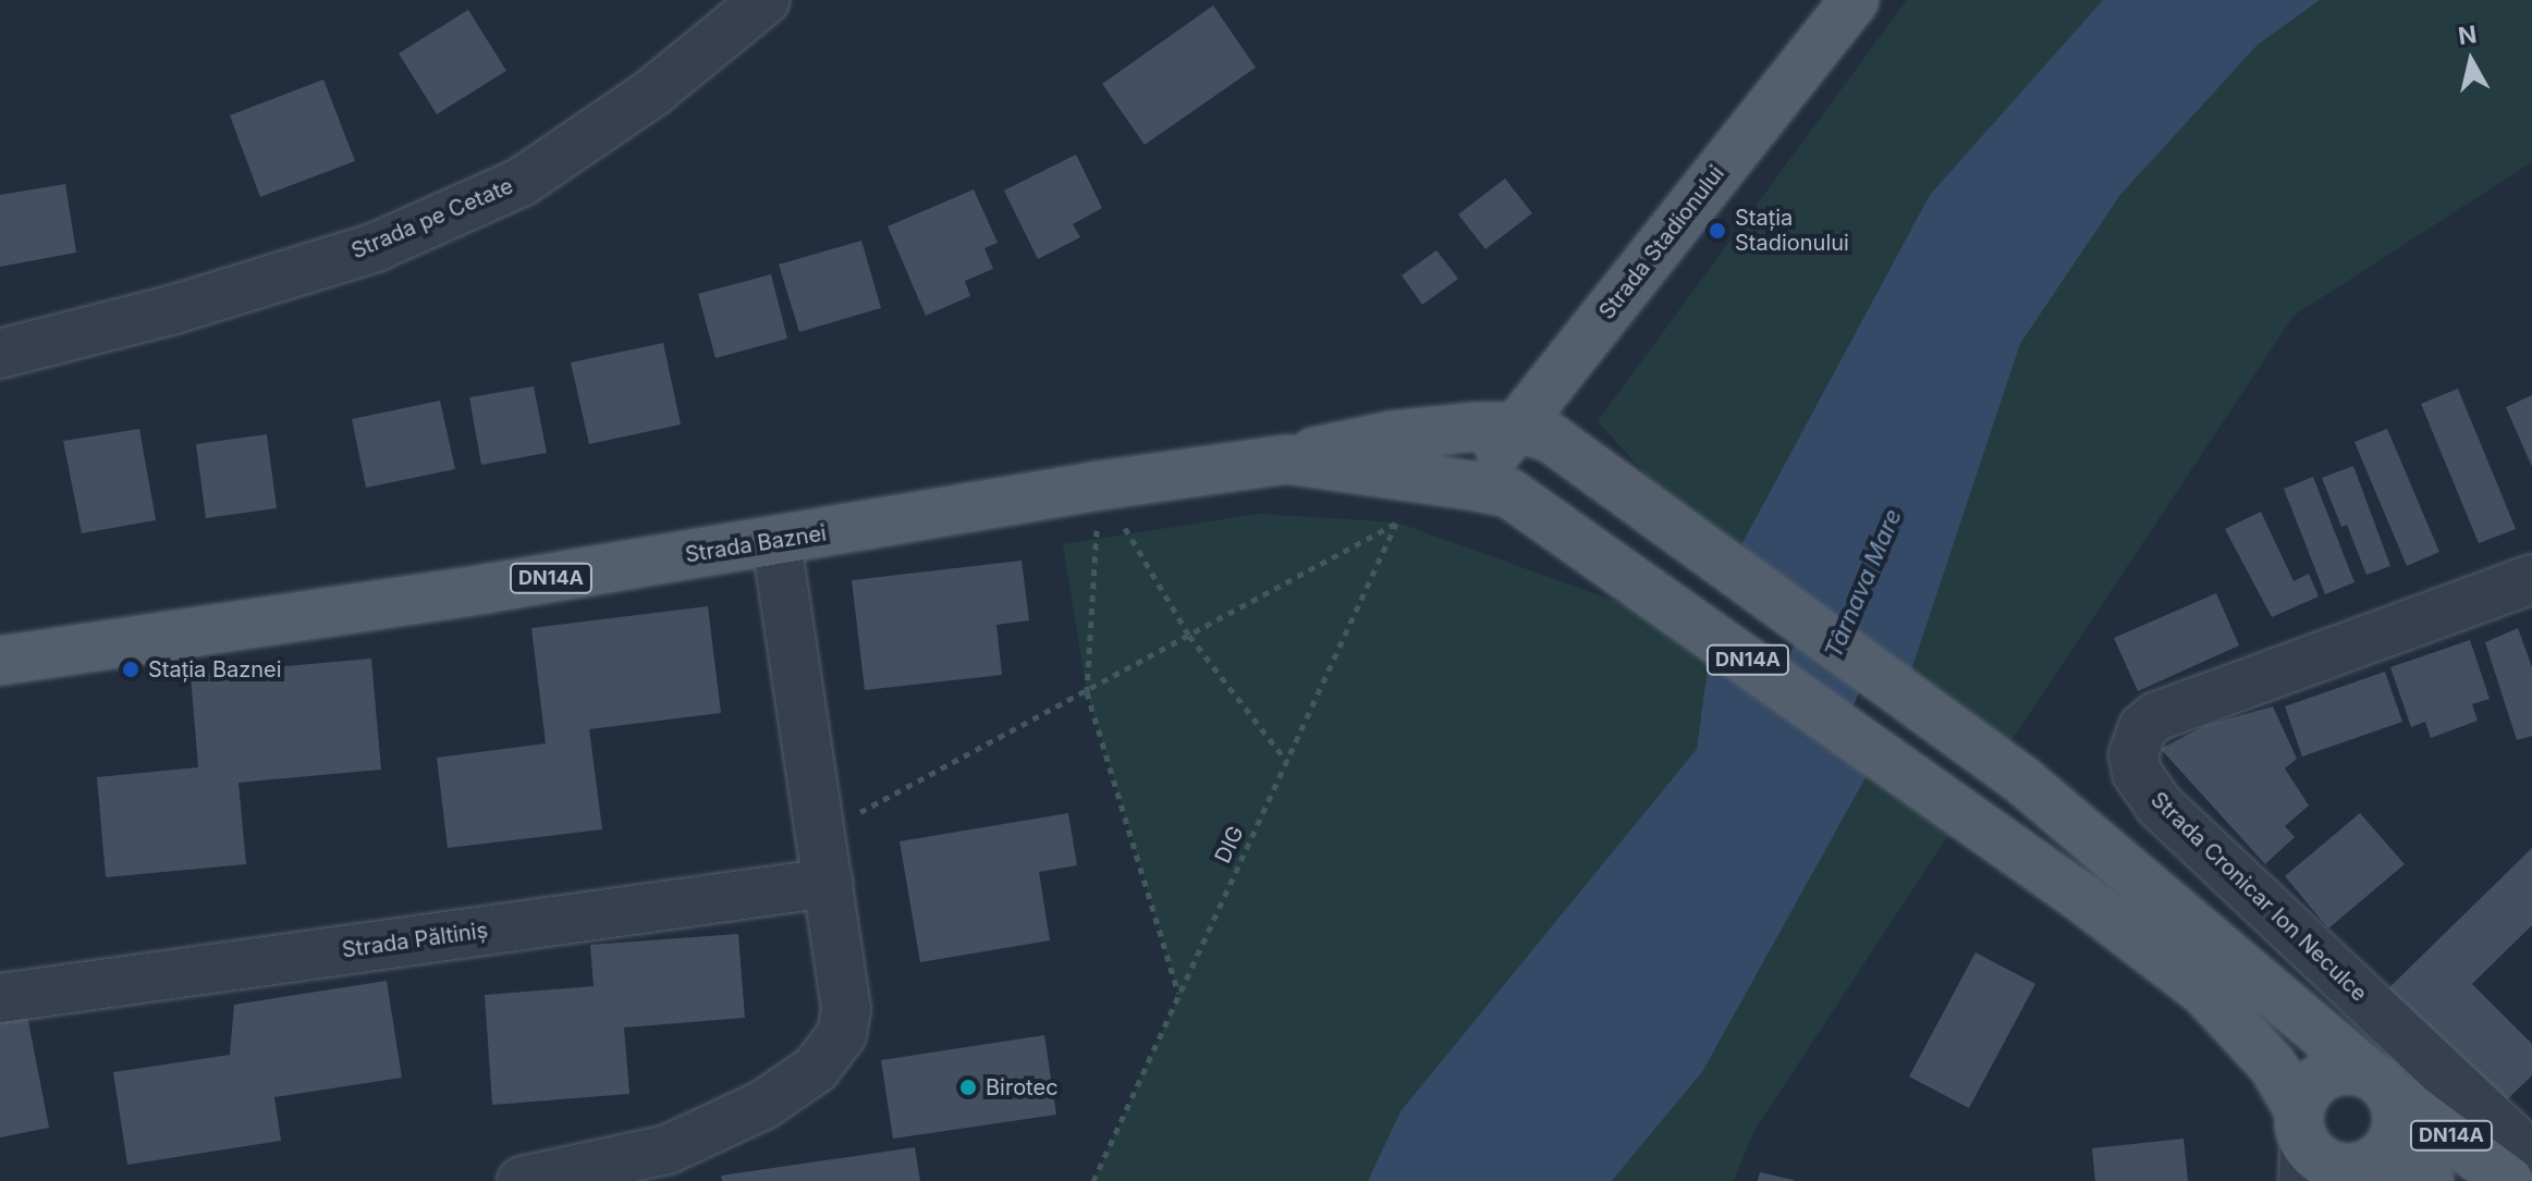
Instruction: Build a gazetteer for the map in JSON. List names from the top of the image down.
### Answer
{
  "streets": {
    "main road": ["Strada Stadionului", "Strada Baznei", "DN14A"],
    "street": ["Strada pe Cetate", "Strada Cronicar Ion Neculce", "Strada Păltiniș"],
    "path": ["DIG"]
  },
  "crossings": [
    ["Strada Stadionului", "Strada Baznei"],
    ["Strada Stadionului", "DN14A"],
    ["Strada Baznei", "DN14A"]
  ],
  "water": ["Târnava Mare"],
  "places": ["Stația Stadionului", "Stația Baznei", "Birotec"],
  "north": "top"
}
